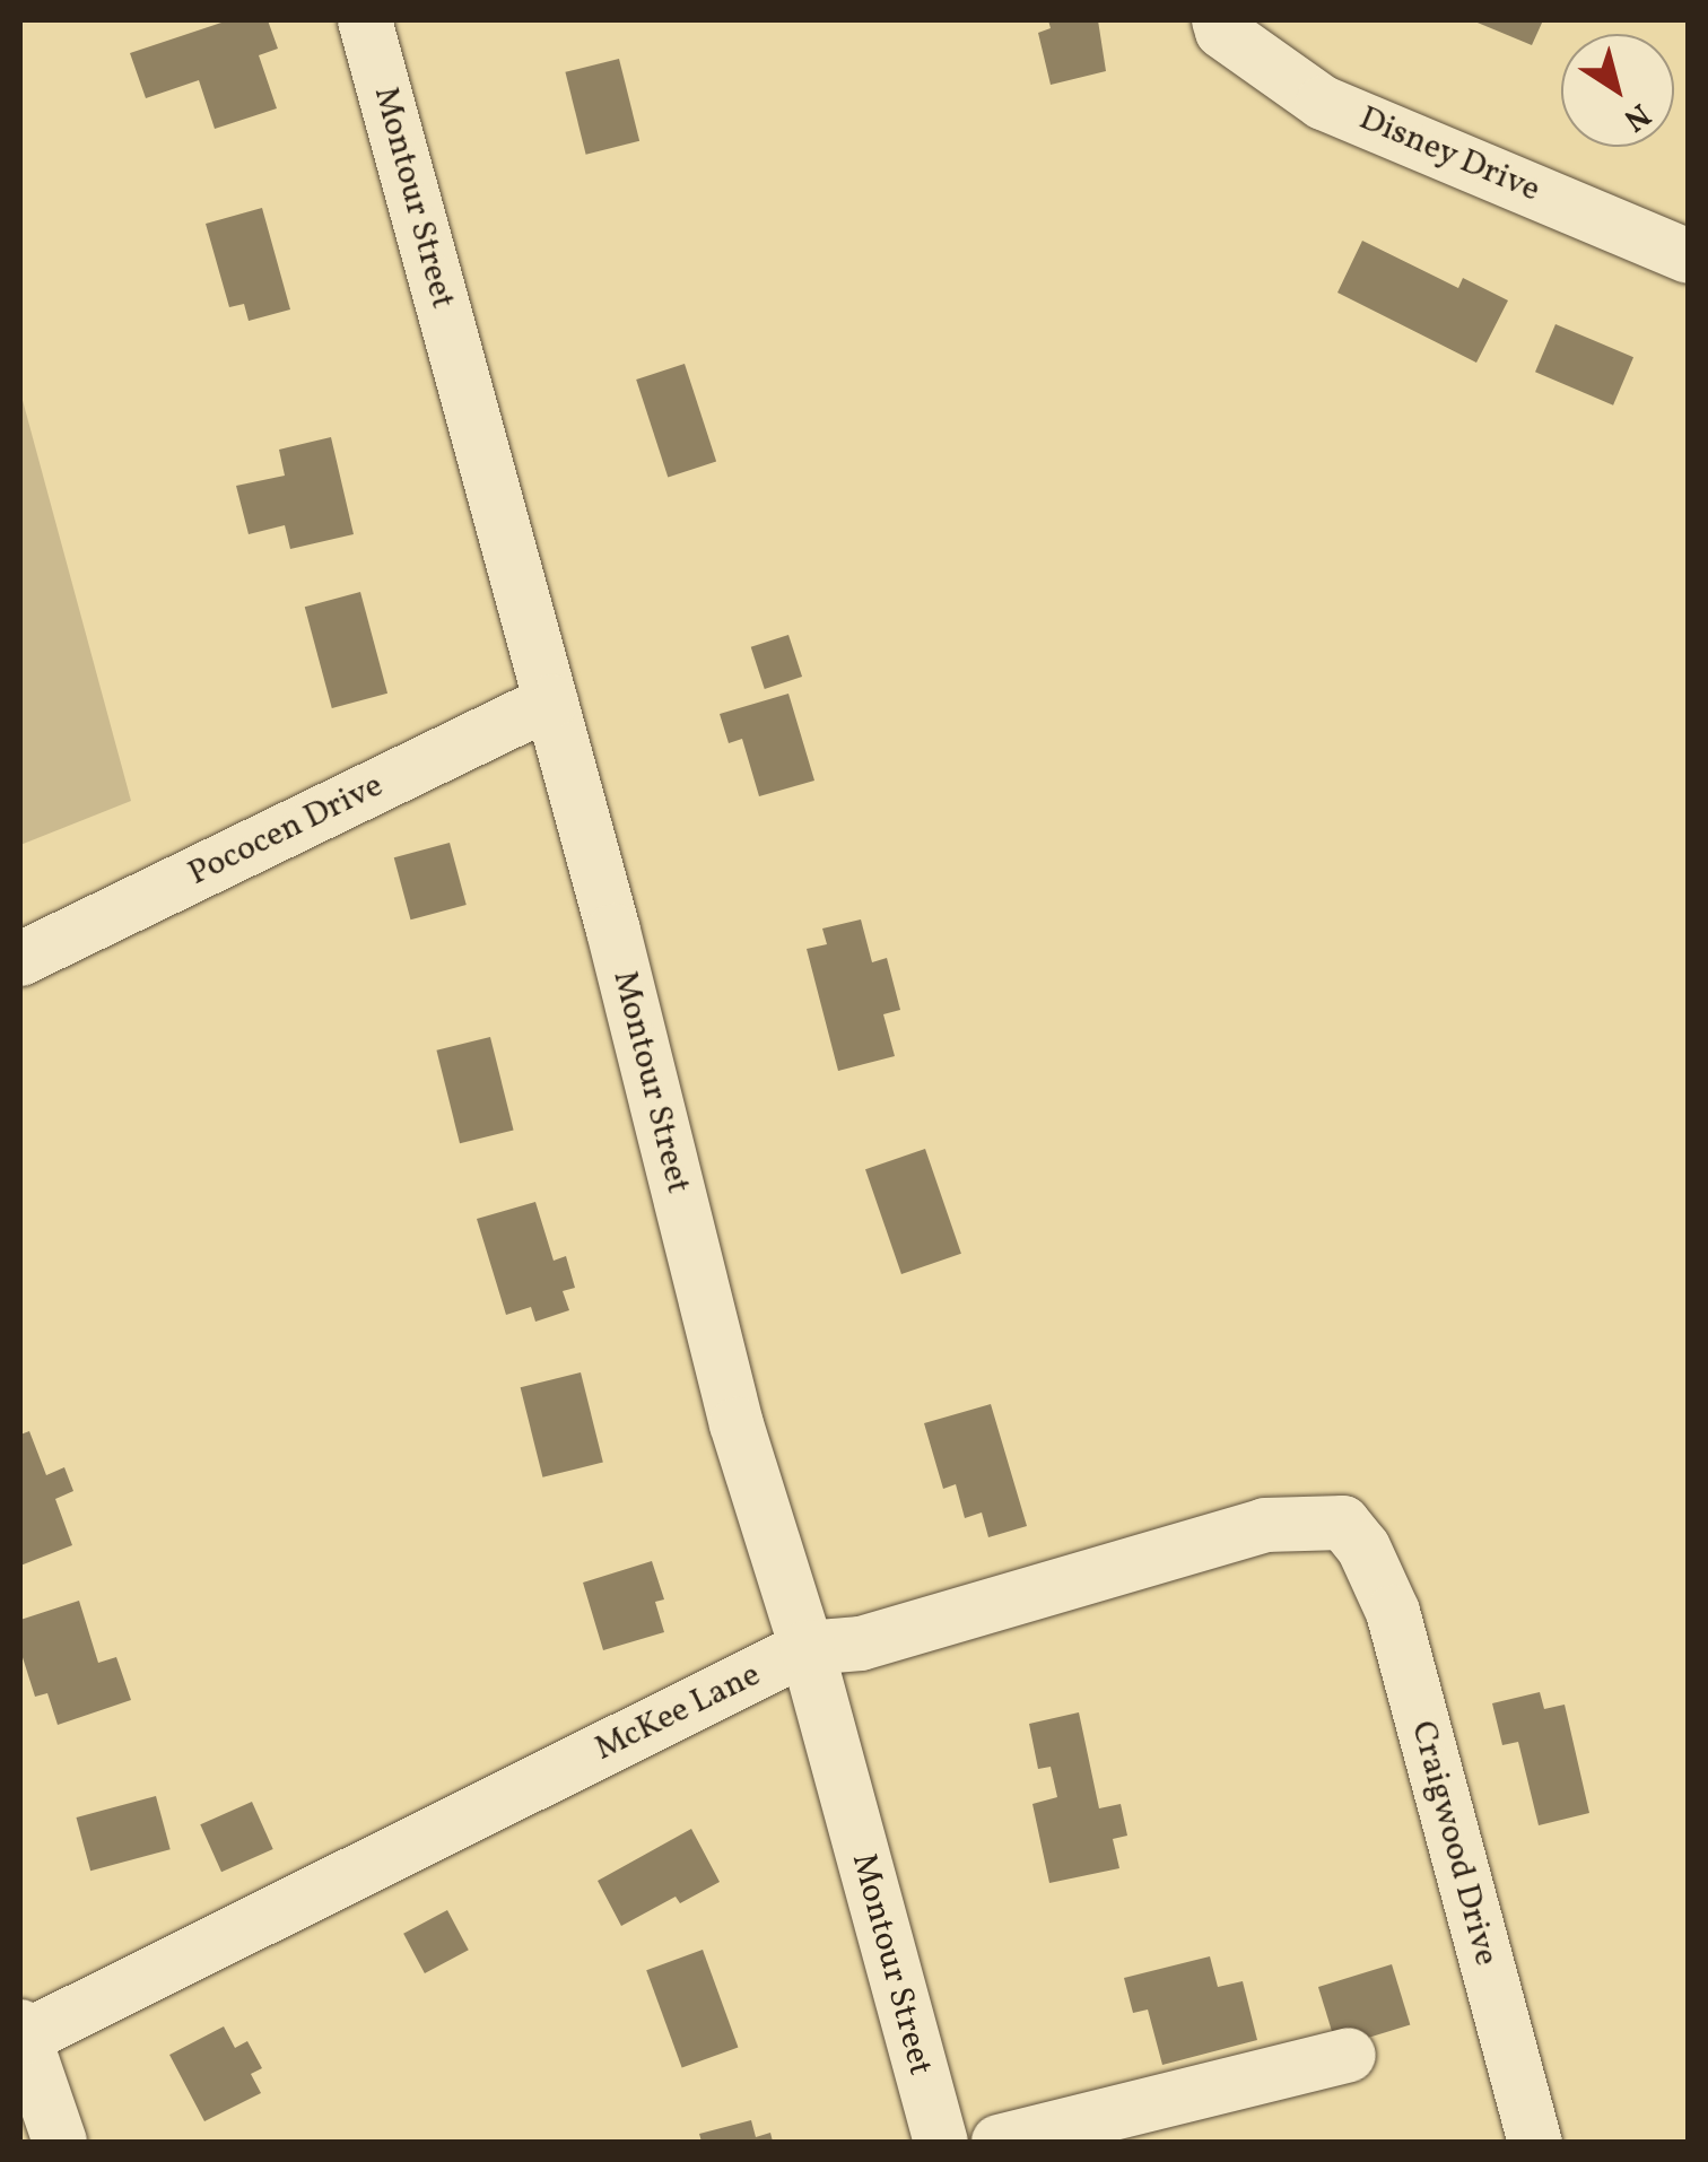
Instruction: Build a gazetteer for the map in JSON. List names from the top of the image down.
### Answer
{
  "streets": {
    "street": [
      "Disney Drive",
      "Montour Street",
      "Pococen Drive",
      "McKee Lane",
      "Craigwood Drive"
    ]
  },
  "crossings": [
    ["Montour Street", "Pococen Drive"],
    ["Montour Street", "McKee Lane"],
    ["McKee Lane", "Craigwood Drive"]
  ],
  "north": "bottom right"
}
